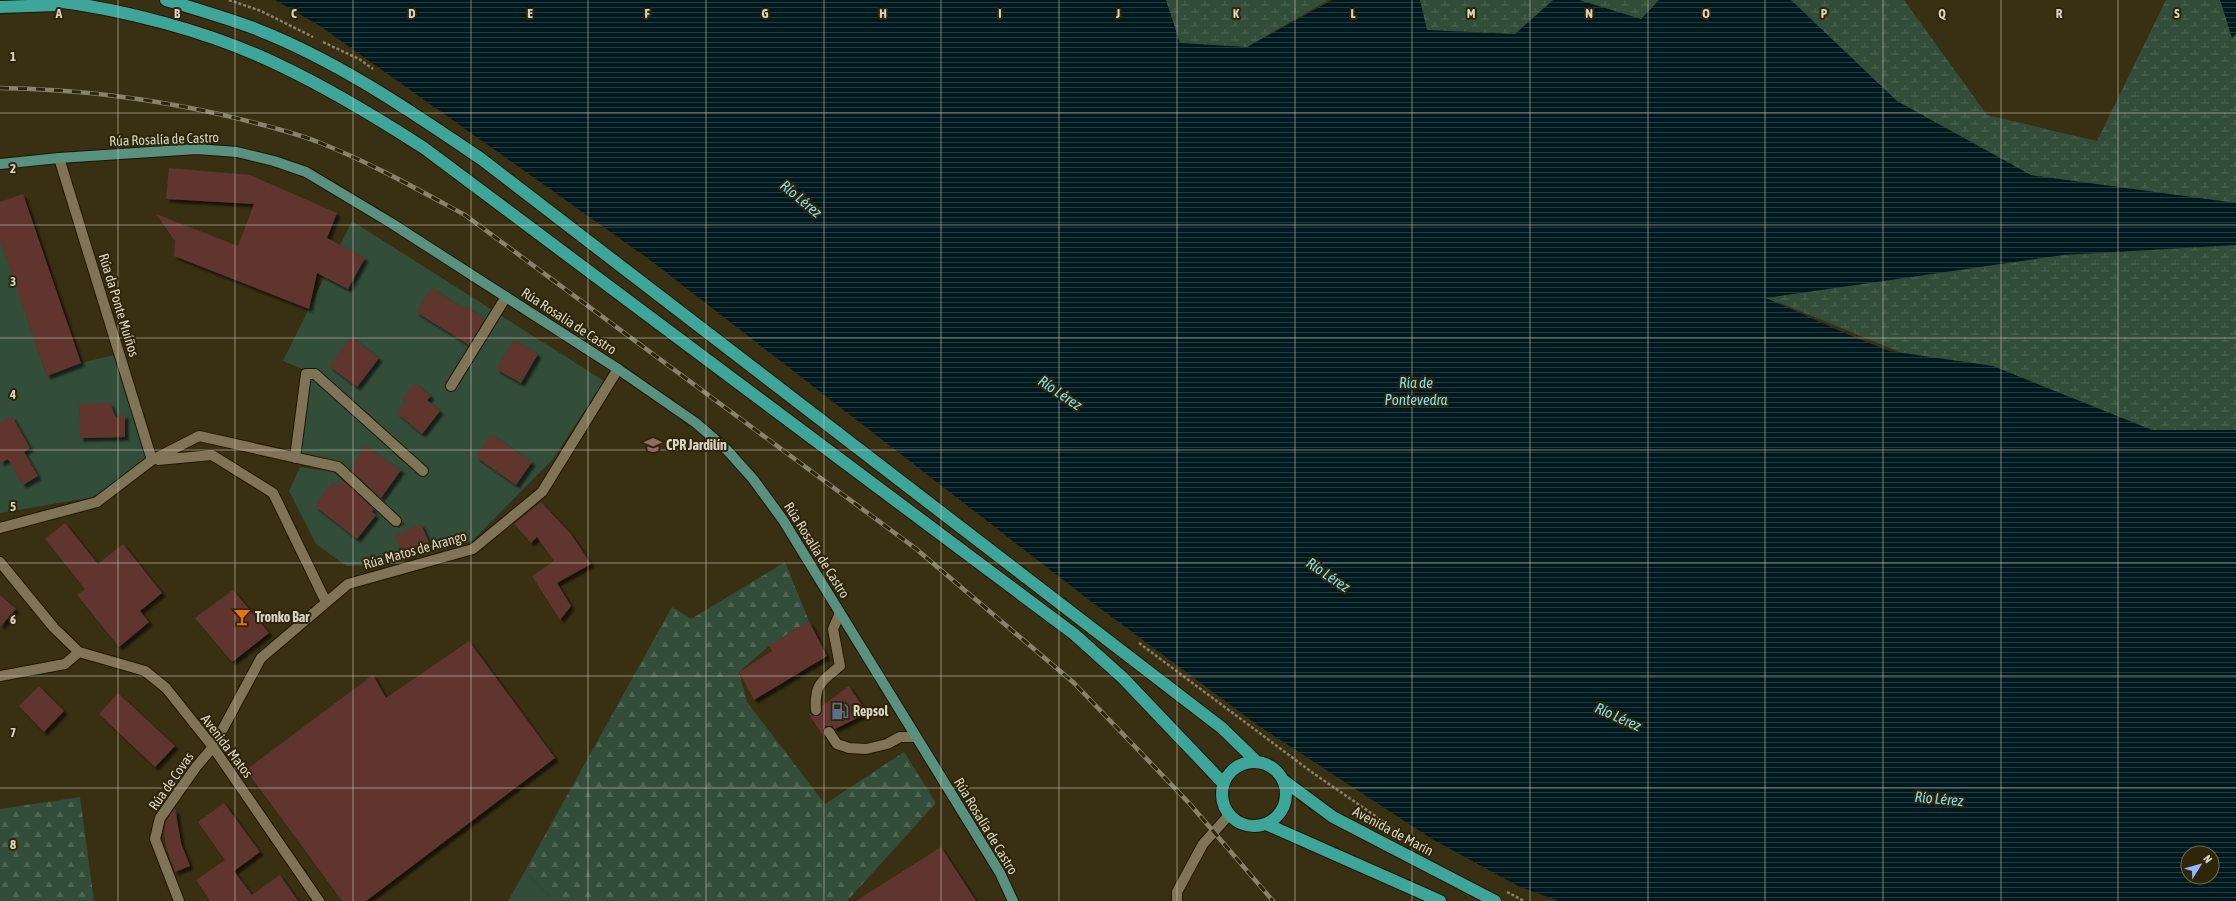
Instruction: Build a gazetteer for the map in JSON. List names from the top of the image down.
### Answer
{
  "streets": {
    "highway": ["Avenida de Marín"],
    "main road": ["Rúa Rosalía de Castro"],
    "street": [
      "Rúa da Ponte Muíños",
      "Rúa Matos de Arango",
      "Avenida Matos",
      "Rúa de Covas"
    ]
  },
  "crossings": [
    ["Rúa Rosalía de Castro", "Rúa da Ponte Muíños"],
    ["Rúa Rosalía de Castro", "Rúa Matos de Arango"],
    ["Rúa Matos de Arango", "Avenida Matos"],
    ["Rúa Matos de Arango", "Rúa de Covas"],
    ["Avenida Matos", "Rúa de Covas"]
  ],
  "water": ["Río Lérez", "Ría de Pontevedra"],
  "places": {
    "school or university": ["CPR Jardilín"],
    "bar": ["Tronko Bar"],
    "fuel station": ["Repsol"]
  },
  "north": "top right",
  "grid": {
    "columns": [
      "A",
      "B",
      "C",
      "D",
      "E",
      "F",
      "G",
      "H",
      "I",
      "J",
      "K",
      "L",
      "M",
      "N",
      "O",
      "P",
      "Q",
      "R",
      "S"
    ],
    "rows": [
      "1",
      "2",
      "3",
      "4",
      "5",
      "6",
      "7",
      "8"
    ]
  }
}
